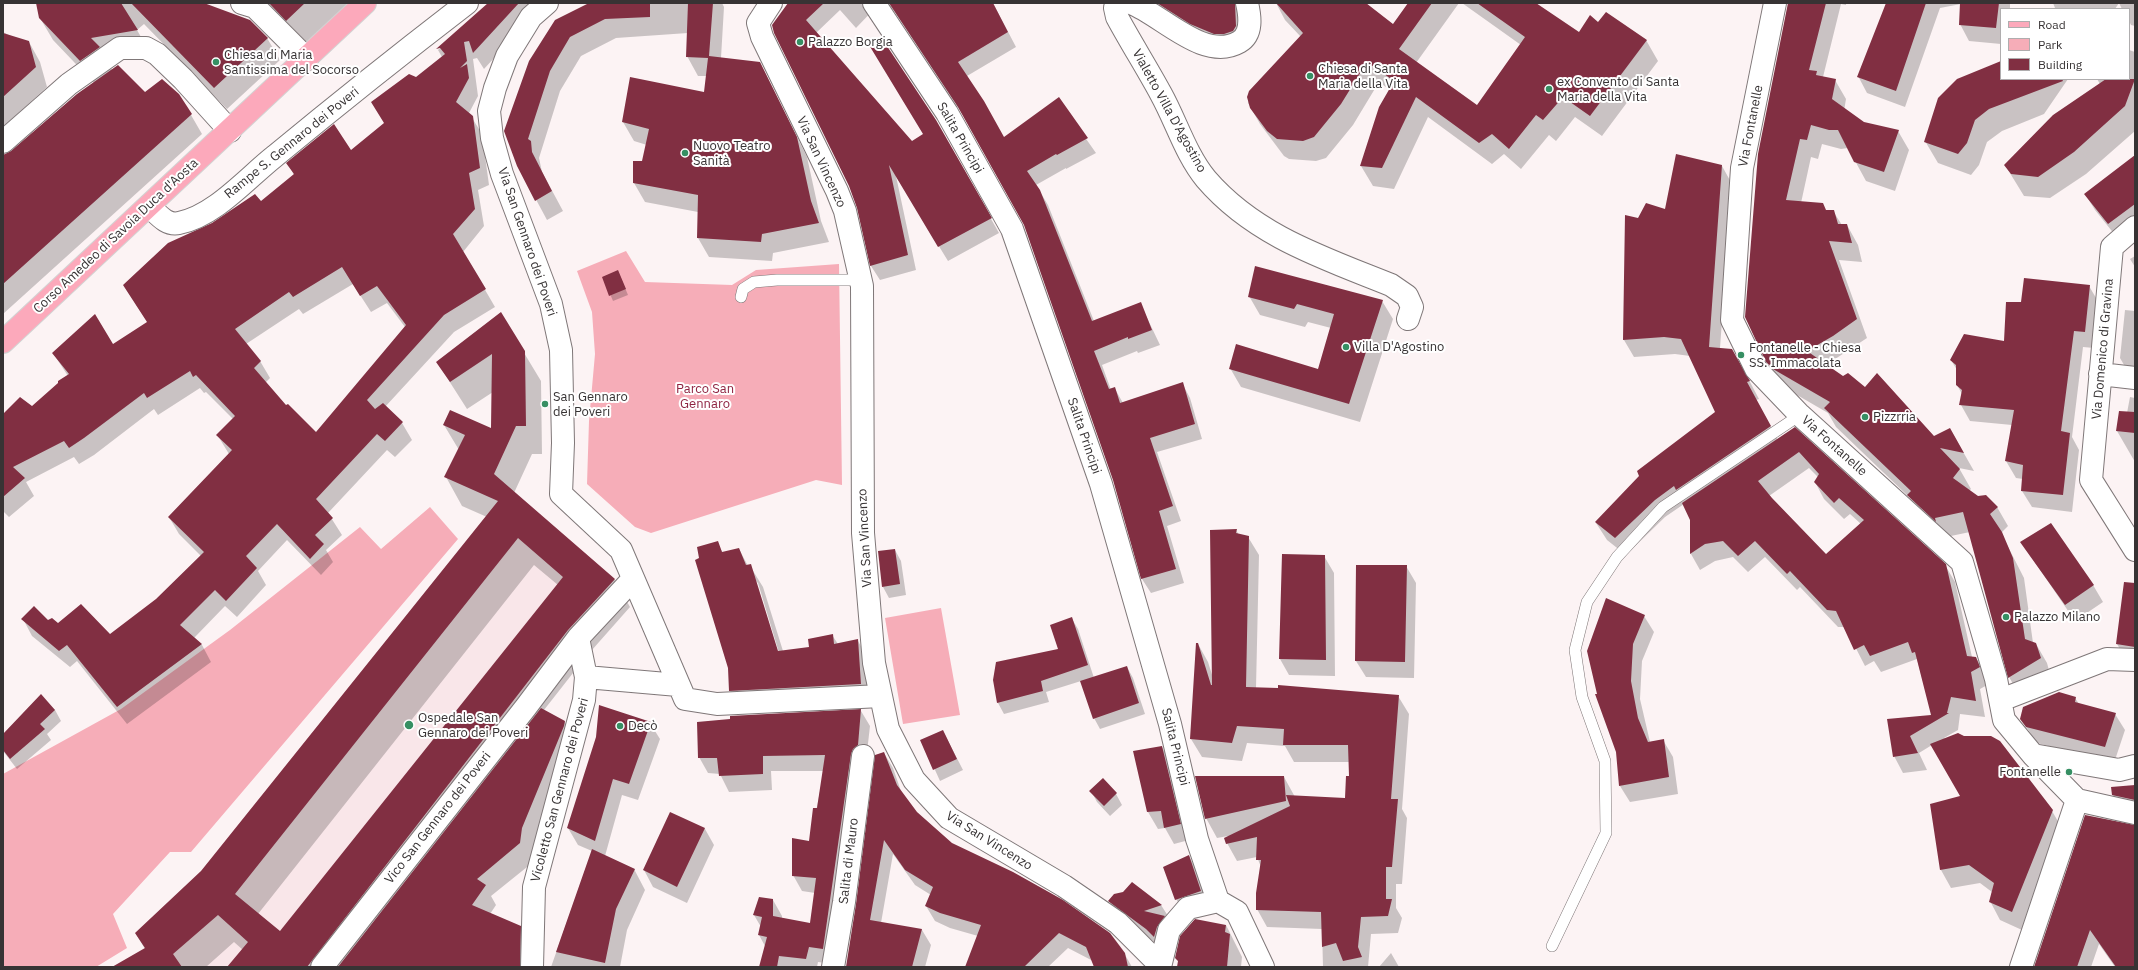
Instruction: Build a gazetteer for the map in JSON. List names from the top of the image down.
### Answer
{
  "streets": {
    "main road": ["Corso Amedeo di Savoia Duca d'Aosta"],
    "street": [
      "Vialetto Villa D'Agostino",
      "Via Fontanelle",
      "Salita Principi",
      "Rampe S. Gennaro dei Poveri",
      "Via San Vincenzo",
      "Via San Gennaro dei Poveri",
      "Via Domenico di Gravina",
      "Vicoletto San Gennaro dei Poveri",
      "Vico San Gennaro dei Poveri",
      "Salita di Mauro"
    ]
  },
  "crossings": [
    ["Rampe S. Gennaro dei Poveri", "Corso Amedeo di Savoia Duca d'Aosta"],
    ["Via San Gennaro dei Poveri", "Vico San Gennaro dei Poveri"],
    ["Vicoletto San Gennaro dei Poveri", "Vico San Gennaro dei Poveri"]
  ],
  "parks": ["Parco San Gennaro"],
  "places": [
    "Palazzo Borgia",
    "Chiesa di Maria Santissima del Socorso",
    "Chiesa di Santa Maria della Vita",
    "ex Convento di Santa Maria della Vita",
    "Nuovo Teatro Sanità",
    "Villa D'Agostino",
    "Fontanelle - Chiesa SS. Immacolata",
    "San Gennaro dei Poveri",
    "Pizzrria",
    "Palazzo Milano",
    "Ospedale San Gennaro dei Poveri",
    "Decò",
    "Fontanelle"
  ],
  "legend": ["Road", "Park", "Building"]
}
